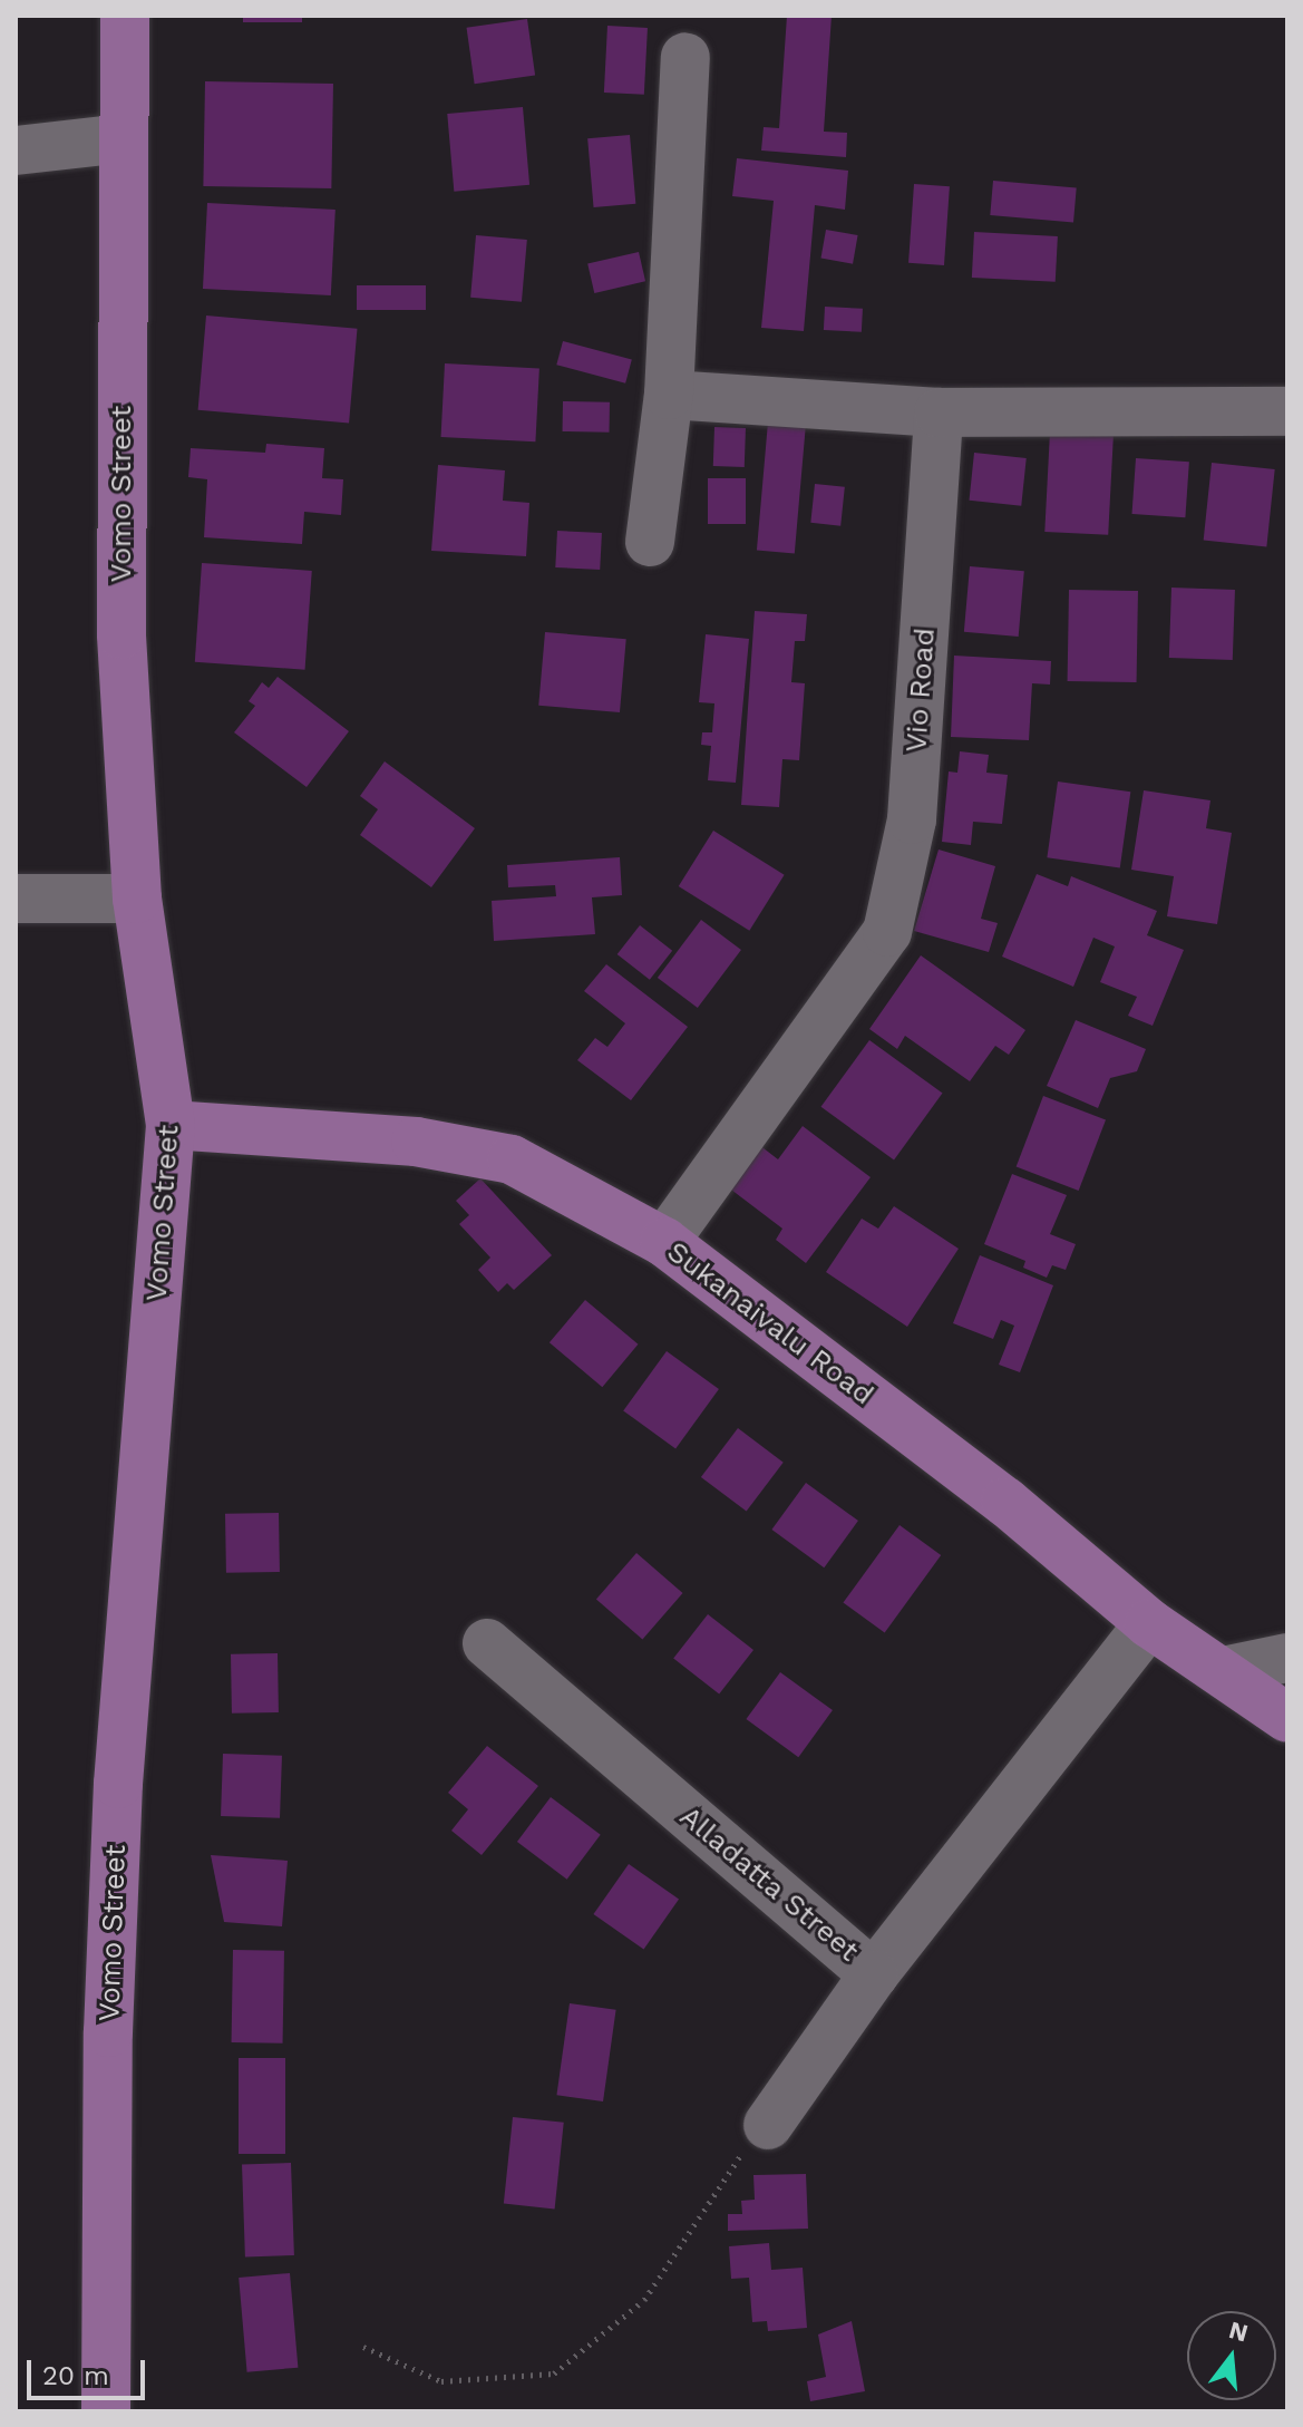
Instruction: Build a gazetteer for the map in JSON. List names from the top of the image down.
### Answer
{
  "streets": {
    "main road": ["Vomo Street", "Sukanaivalu Road"],
    "street": ["Vio Road", "Alladatta Street"]
  },
  "crossings": [
    ["Vomo Street", "Sukanaivalu Road"],
    ["Vio Road", "Sukanaivalu Road"],
    ["Sukanaivalu Road", "Alladatta Street"]
  ],
  "scale_bar": "20 m",
  "north": "top"
}
